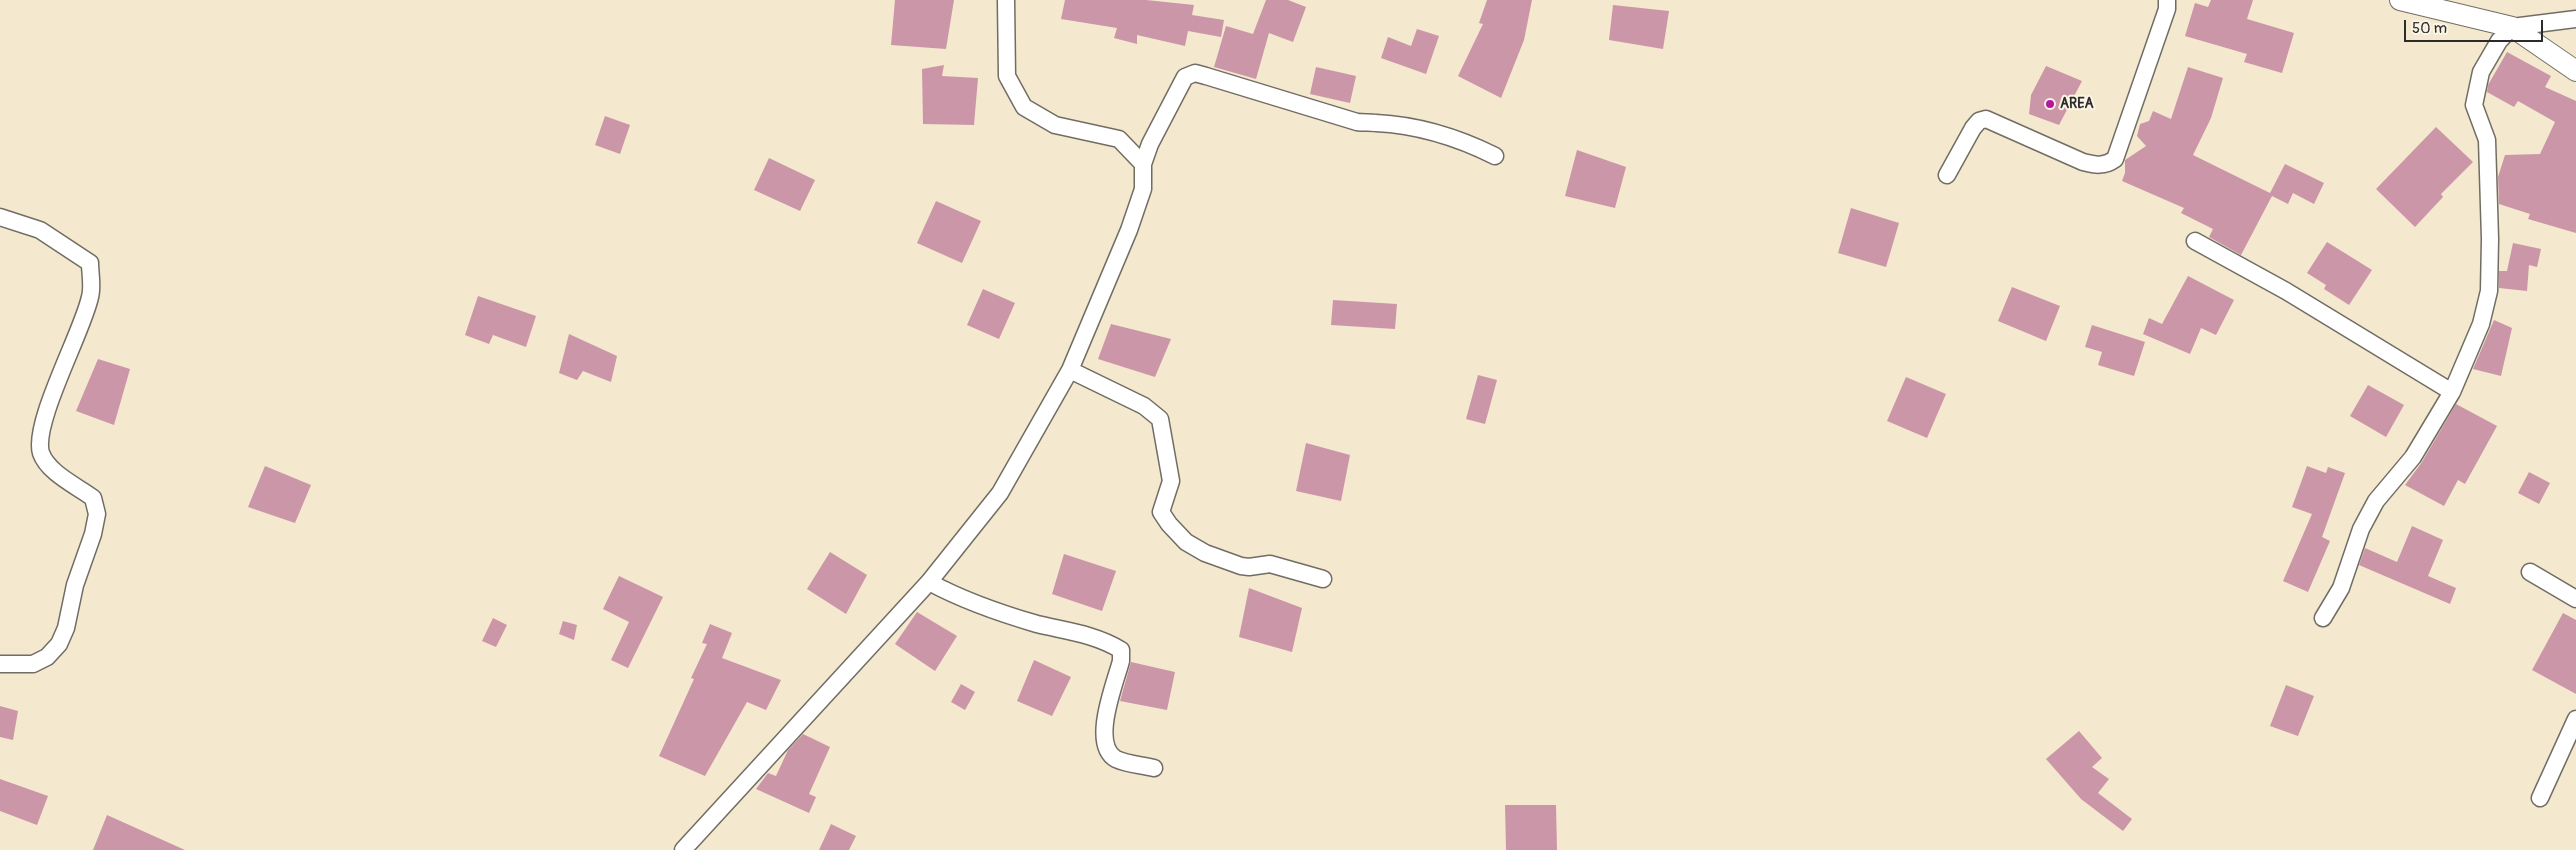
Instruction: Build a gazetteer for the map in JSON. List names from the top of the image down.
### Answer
{
  "places": ["AREA"],
  "scale_bar": "50 m"
}
